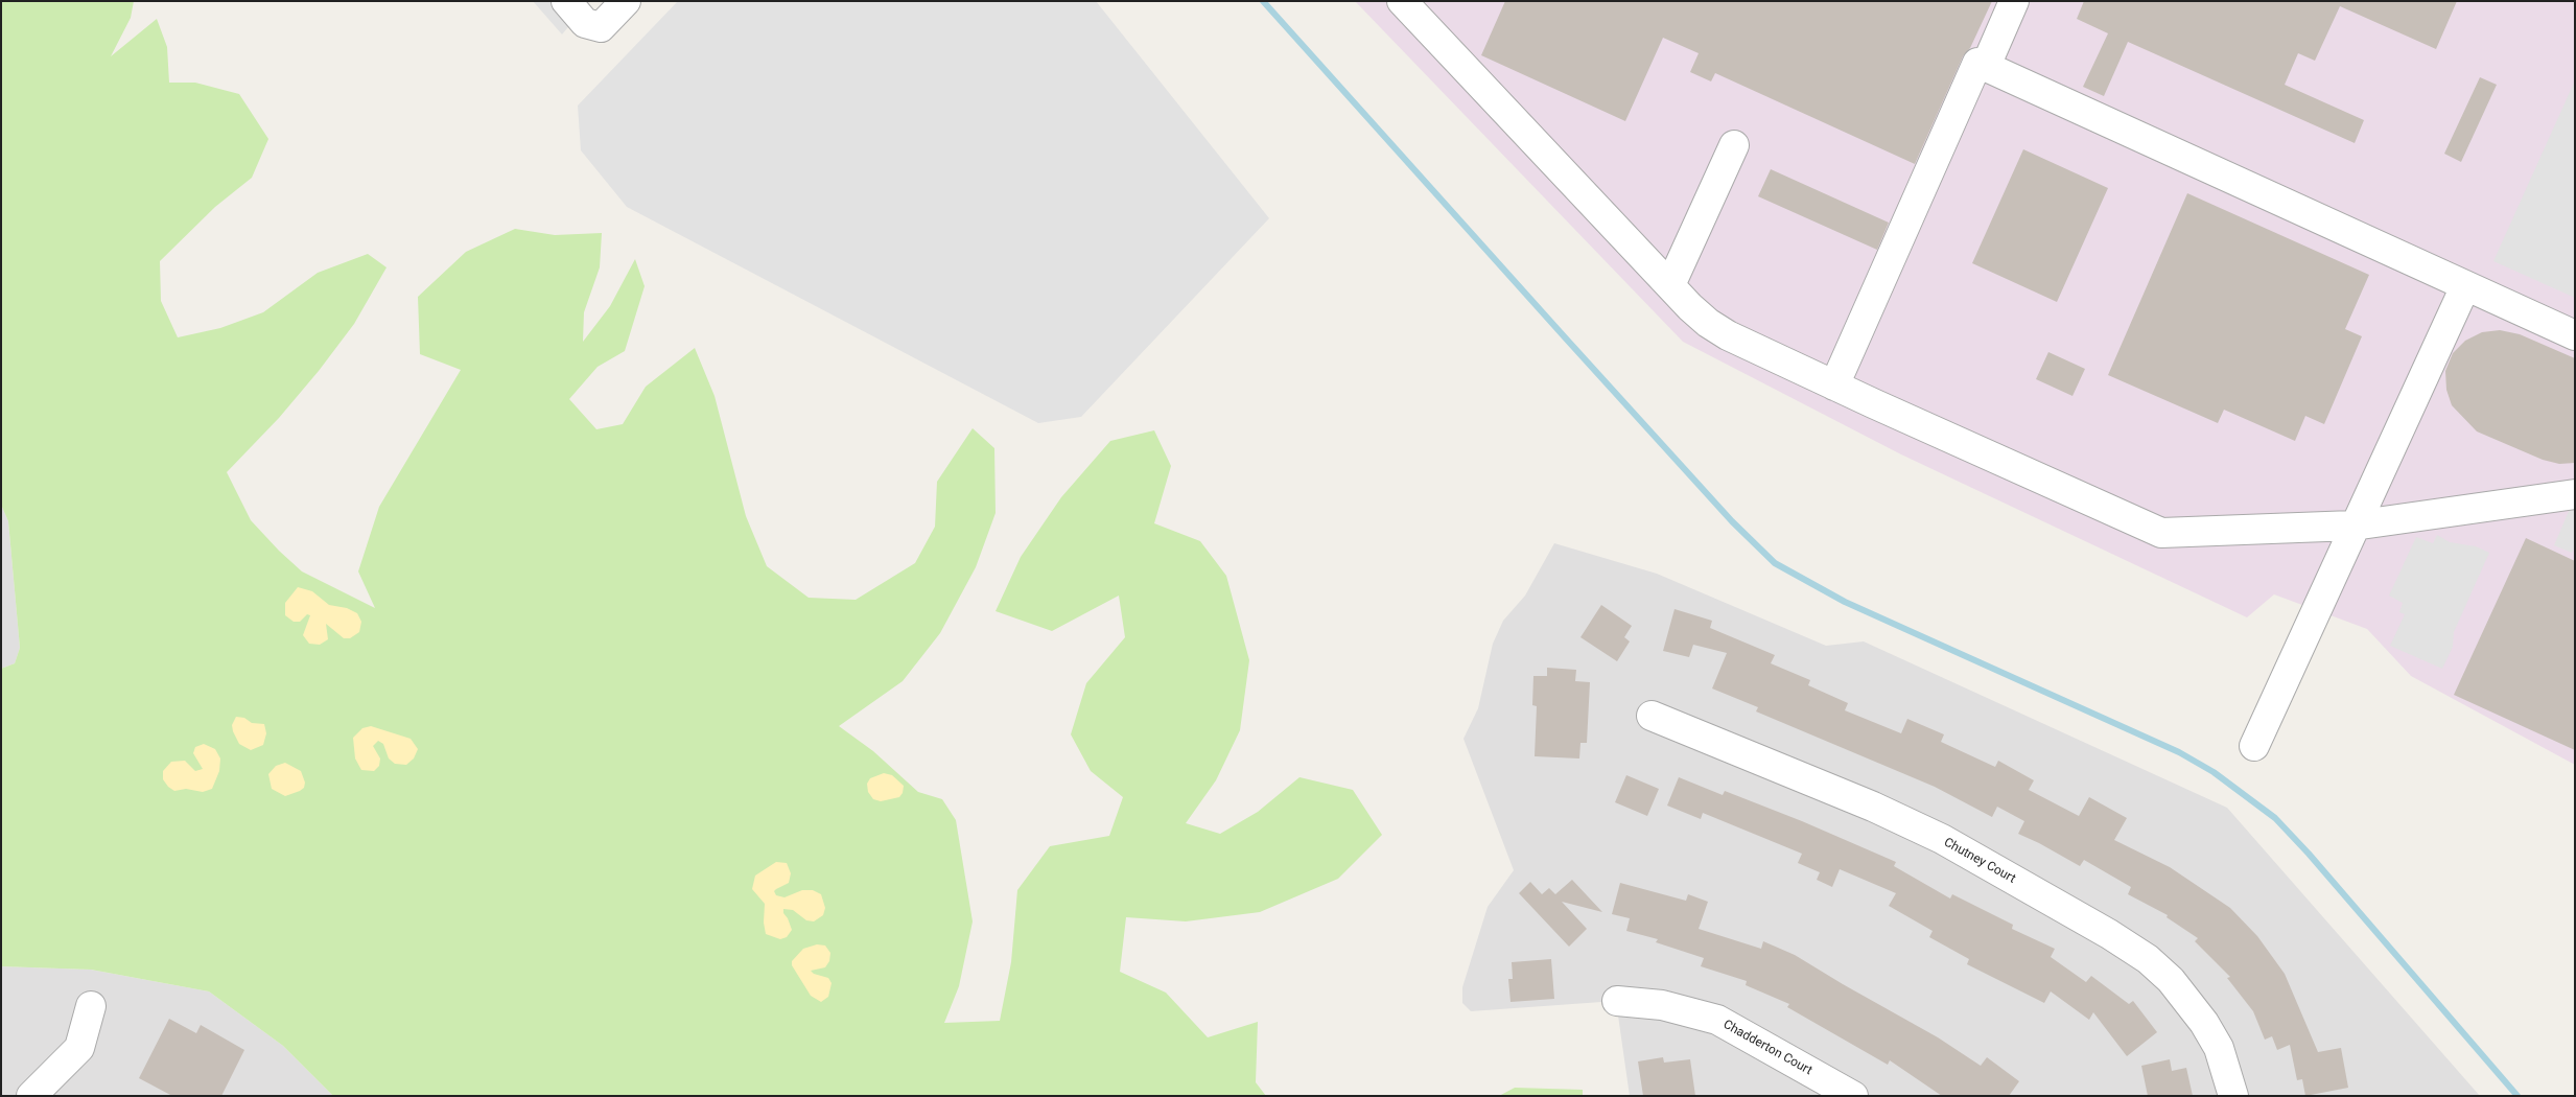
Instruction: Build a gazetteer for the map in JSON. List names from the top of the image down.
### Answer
{
  "streets": {
    "street": ["Chutney Court", "Chadderton Court"]
  }
}
